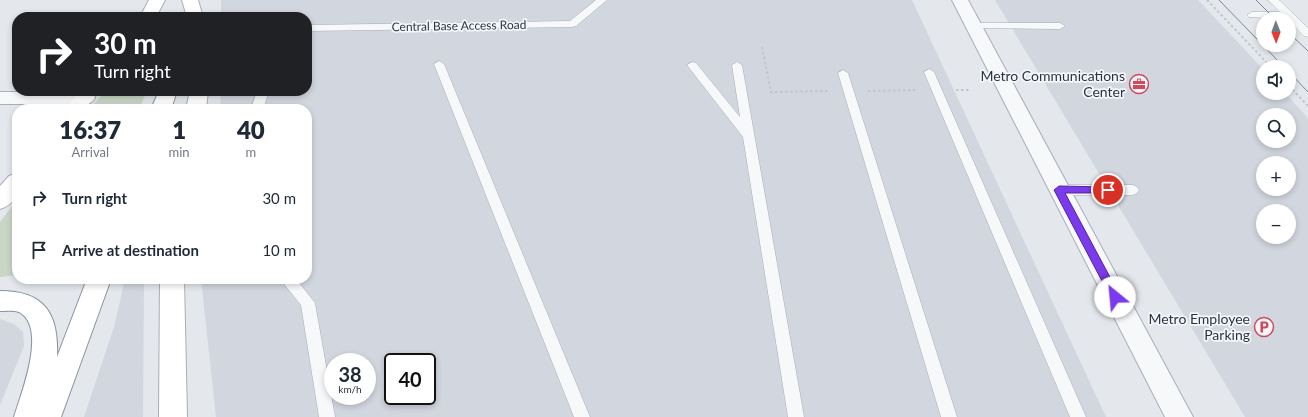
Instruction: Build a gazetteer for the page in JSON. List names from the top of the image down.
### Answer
{
  "streets": {
    "lane": ["Central Base Access Road"]
  },
  "places": {
    "office": ["Metro Communications Center"],
    "parking": ["Metro Employee Parking"]
  },
  "north": "bottom",
  "page": {
    "map_buttons": ["+", "−"],
    "turn": ["30 m", "Turn right"],
    "eta": [
      "16:37",
      "Arrival",
      "1",
      "min",
      "40",
      "m"
    ],
    "list": [
      {
        "name": "Turn right",
        "value": "30 m"
      },
      {
        "name": "Arrive at destination",
        "value": "10 m"
      }
    ],
    "speed": "38 km/h",
    "limit": "40"
  }
}
